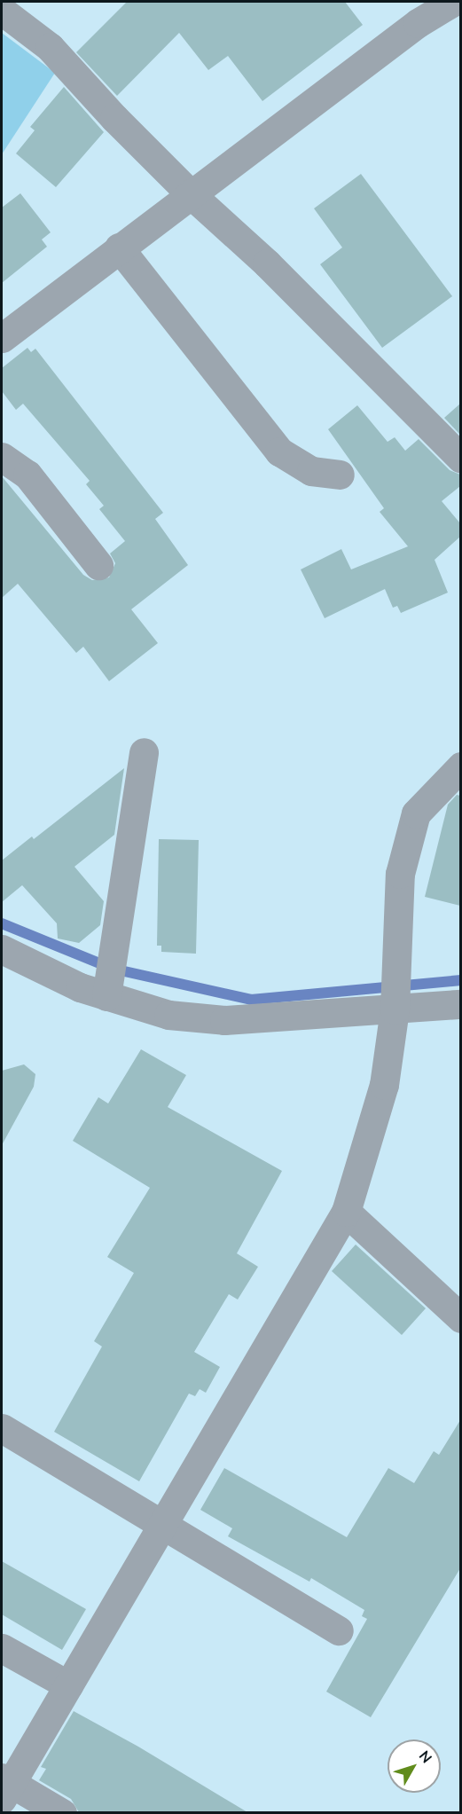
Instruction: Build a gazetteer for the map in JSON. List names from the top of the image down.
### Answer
{
  "north": "top right"
}
